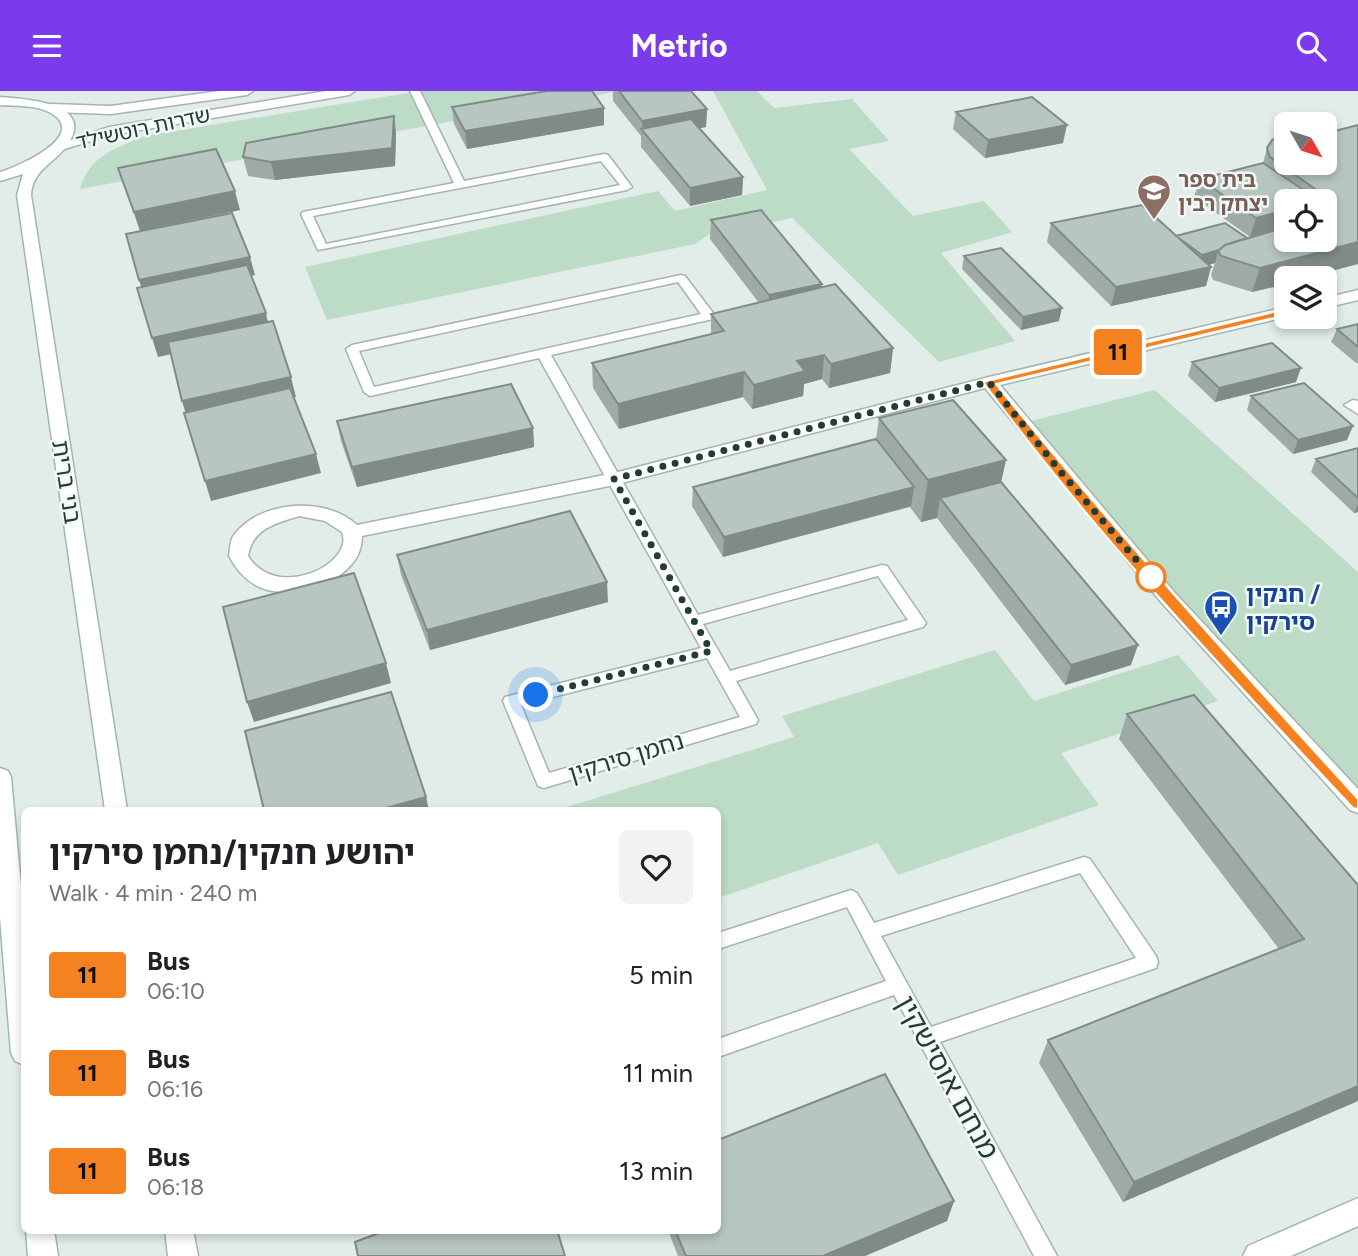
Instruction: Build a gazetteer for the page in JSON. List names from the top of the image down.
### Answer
{
  "streets": {
    "street": ["שדרות רוטשילד", "בני ברית"],
    "lane": ["נחמן סירקין", "מנחם אוסישקין"]
  },
  "places": {
    "school or university": ["בית ספר יצחק רבין"],
    "bus stop": ["חנקין / סירקין"]
  },
  "lines": ["bus line 11"],
  "north": "bottom right",
  "page": {
    "header": "Metrio",
    "on_map": "11",
    "heading": ["יהושע חנקין/נחמן סירקין", "Walk · 4 min · 240 m"],
    "list": [
      {
        "mark": "11",
        "name": "Bus",
        "note": "06:10",
        "value": "5 min"
      },
      {
        "mark": "11",
        "name": "Bus",
        "note": "06:16",
        "value": "11 min"
      },
      {
        "mark": "11",
        "name": "Bus",
        "note": "06:18",
        "value": "13 min"
      }
    ]
  }
}
